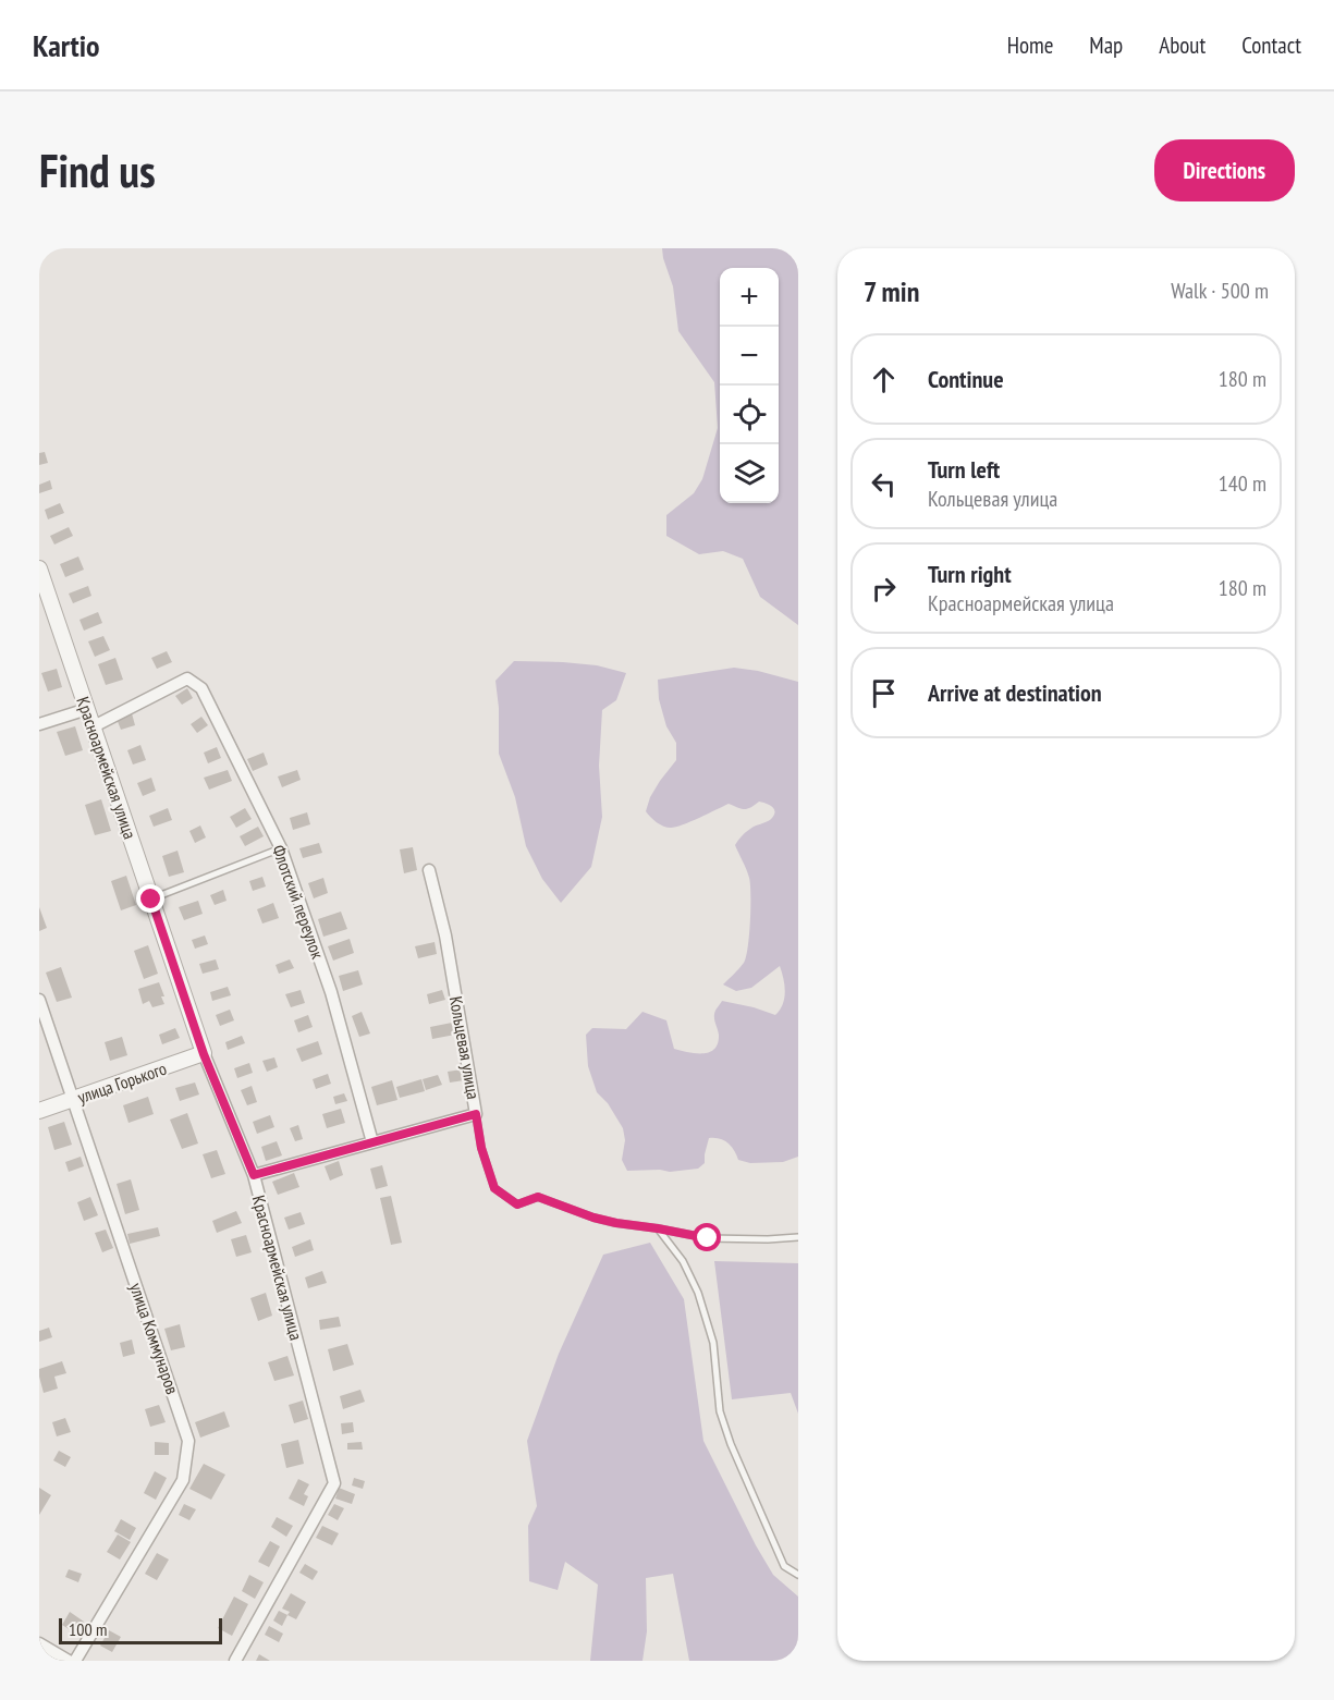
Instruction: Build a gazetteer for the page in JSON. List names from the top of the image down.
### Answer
{
  "streets": {
    "street": [
      "Красноармейская улица",
      "Флотский переулок",
      "Кольцевая улица",
      "улица Горького",
      "улица Коммунаров"
    ]
  },
  "crossings": [
    ["Красноармейская улица", "Флотский переулок"],
    ["Красноармейская улица", "Кольцевая улица"],
    ["Красноармейская улица", "улица Горького"],
    ["Флотский переулок", "Кольцевая улица"],
    ["улица Горького", "улица Коммунаров"]
  ],
  "scale_bar": "100 m",
  "page": {
    "header": "Kartio",
    "nav": [
      "Home",
      "Map",
      "About",
      "Contact"
    ],
    "buttons": "Directions",
    "title": "Find us",
    "heading": ["7 min", "Walk · 500 m"],
    "map_buttons": ["+", "−"],
    "list": [
      ["Continue", "180 m"],
      ["Turn left", "Кольцевая улица", "140 m"],
      ["Turn right", "Красноармейская улица", "180 m"],
      "Arrive at destination"
    ],
    "scale": "100 m"
  }
}
